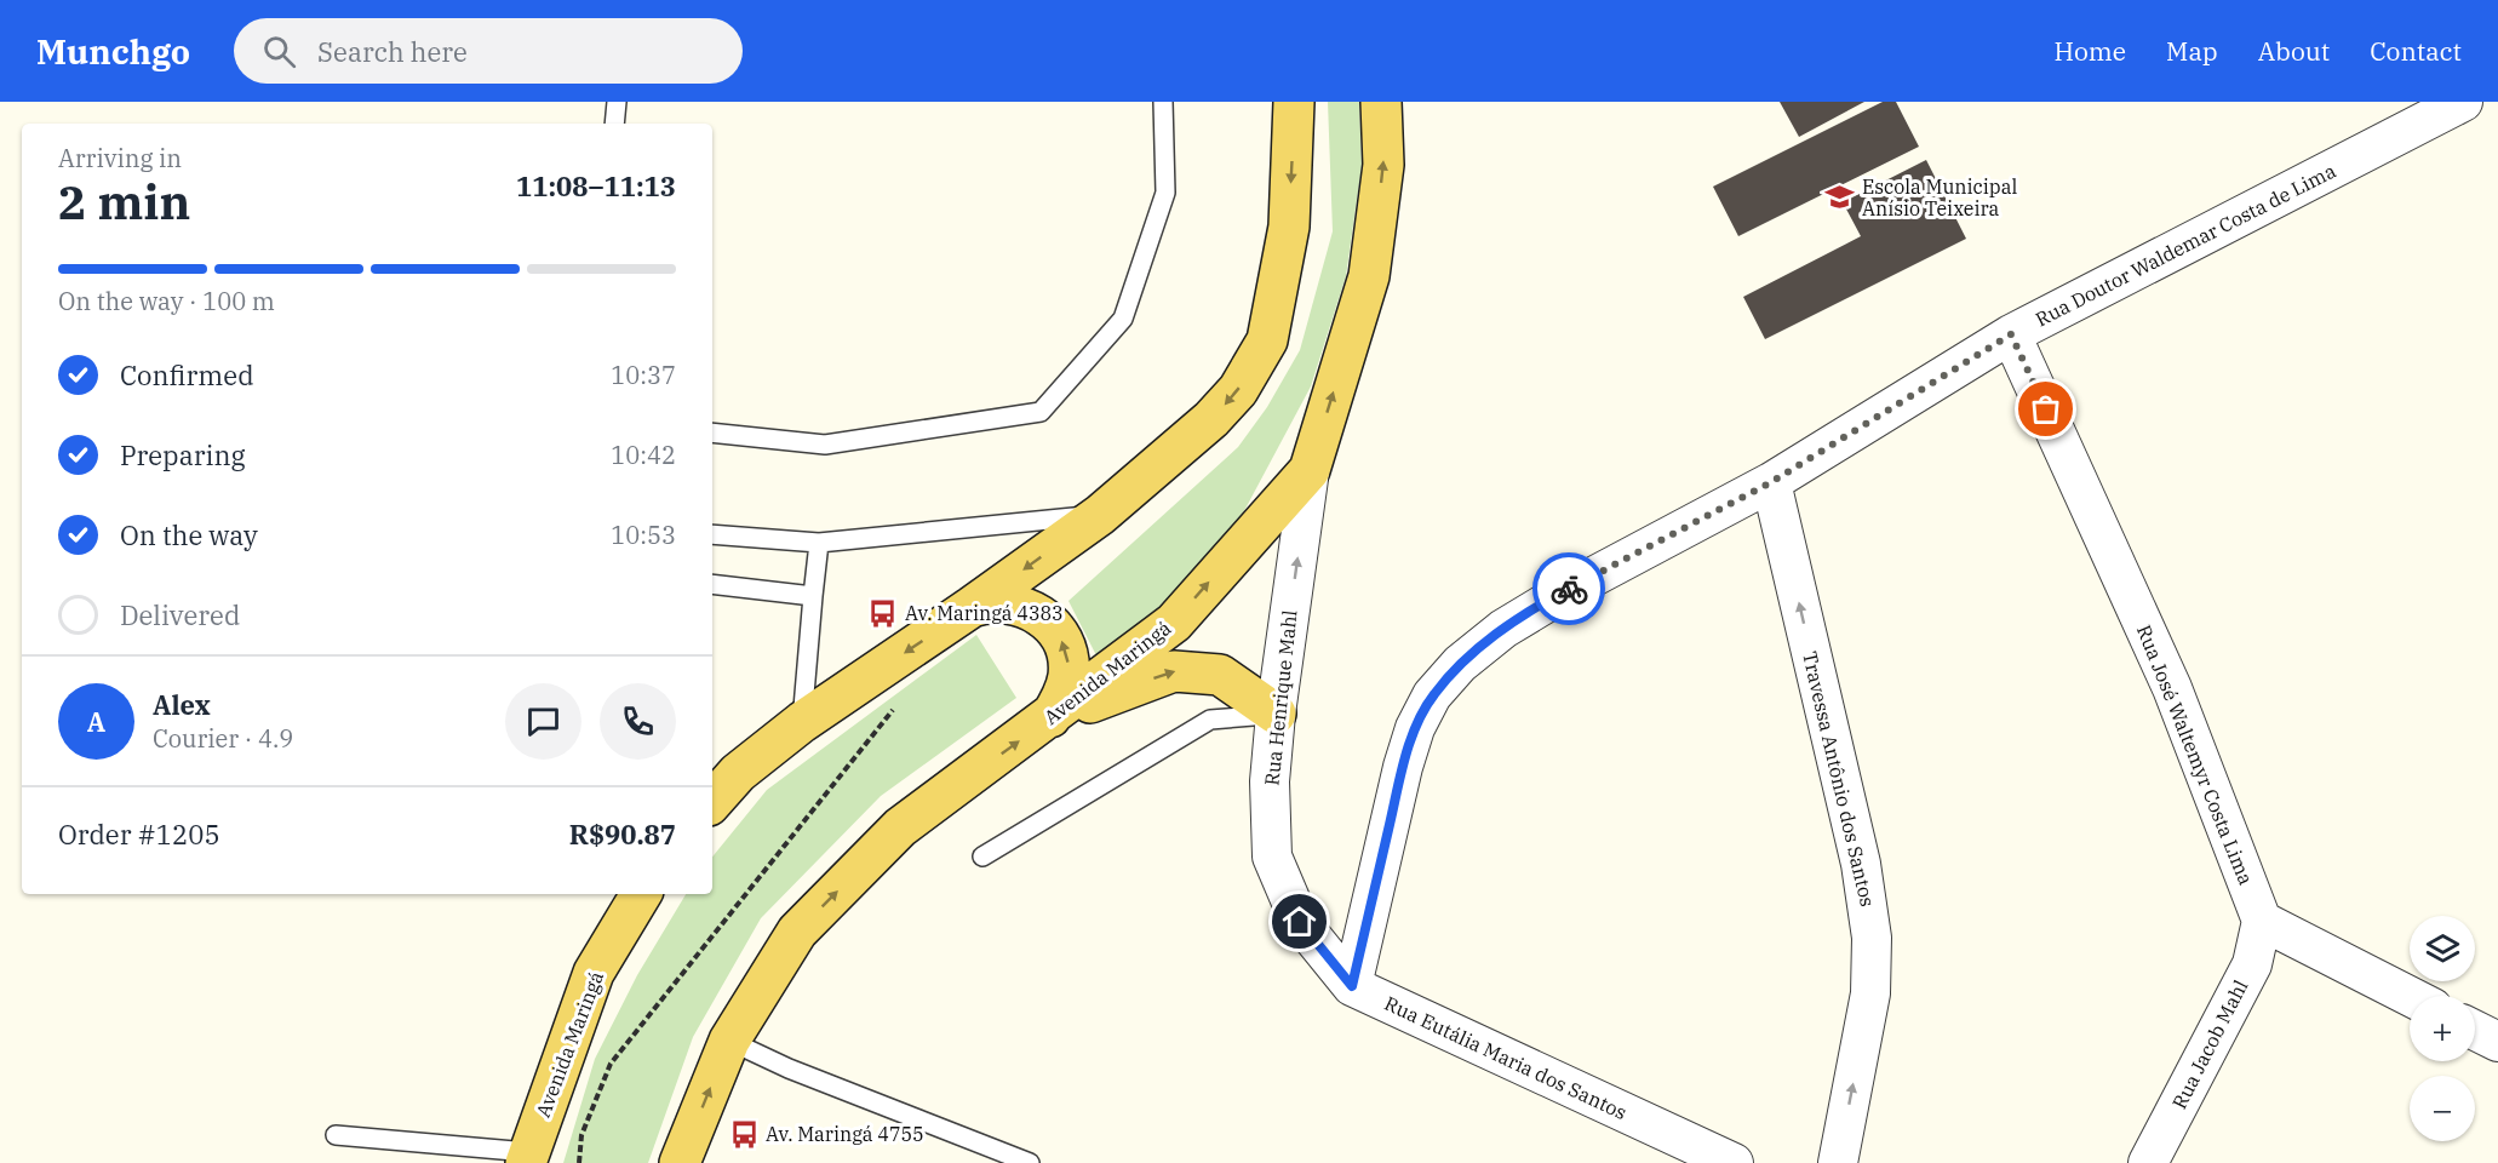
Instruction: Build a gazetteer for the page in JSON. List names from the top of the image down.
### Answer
{
  "streets": {
    "main road": ["Avenida Maringá"],
    "street": [
      "Rua Doutor Waldemar Costa de Lima",
      "Rua Henrique Mahl",
      "Rua José Waltemyr Costa Lima",
      "Travessa Antônio dos Santos",
      "Rua Jacob Mahl",
      "Rua Eutália Maria dos Santos"
    ]
  },
  "crossings": [
    ["Rua Doutor Waldemar Costa de Lima", "Rua José Waltemyr Costa Lima"],
    ["Rua Doutor Waldemar Costa de Lima", "Travessa Antônio dos Santos"],
    ["Rua Doutor Waldemar Costa de Lima", "Rua Eutália Maria dos Santos"],
    ["Avenida Maringá", "Rua Henrique Mahl"],
    ["Rua Henrique Mahl", "Rua Eutália Maria dos Santos"],
    ["Rua José Waltemyr Costa Lima", "Rua Jacob Mahl"]
  ],
  "one_way": ["Rua Henrique Mahl", "Travessa Antônio dos Santos"],
  "places": {
    "school or university": ["Escola Municipal Anísio Teixeira"],
    "bus stop": ["Av. Maringá 4383", "Av. Maringá 4755"]
  },
  "page": {
    "header": "Munchgo",
    "search": "Search here",
    "nav": [
      "Home",
      "Map",
      "About",
      "Contact"
    ],
    "heading": ["2 min", "Arriving in", "11:08–11:13"],
    "panel": [
      "Alex",
      "Courier · 4.9",
      "Order #1205",
      "R$90.87"
    ],
    "bar": "On the way · 100 m",
    "list": [
      ["Confirmed", "10:37"],
      ["Preparing", "10:42"],
      ["On the way", "10:53"],
      "Delivered"
    ],
    "round": "A",
    "map_buttons": ["+", "−"]
  }
}
